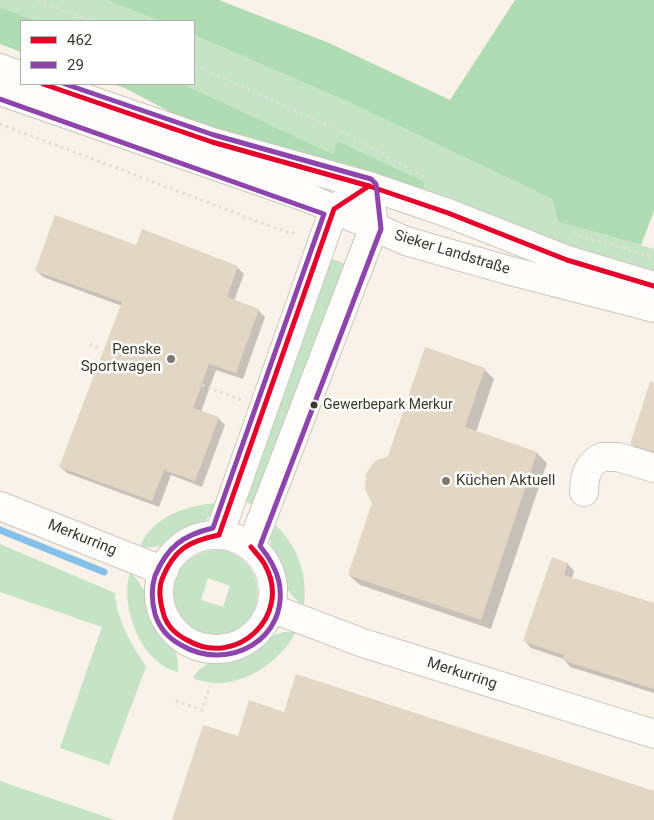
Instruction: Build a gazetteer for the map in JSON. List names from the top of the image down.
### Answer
{
  "streets": {
    "street": ["Sieker Landstraße", "Merkurring"]
  },
  "places": ["Penske Sportwagen", "Gewerbepark Merkur", "Küchen Aktuell"],
  "lines": ["transit line 462", "transit line 29"],
  "legend": ["462", "29"]
}
